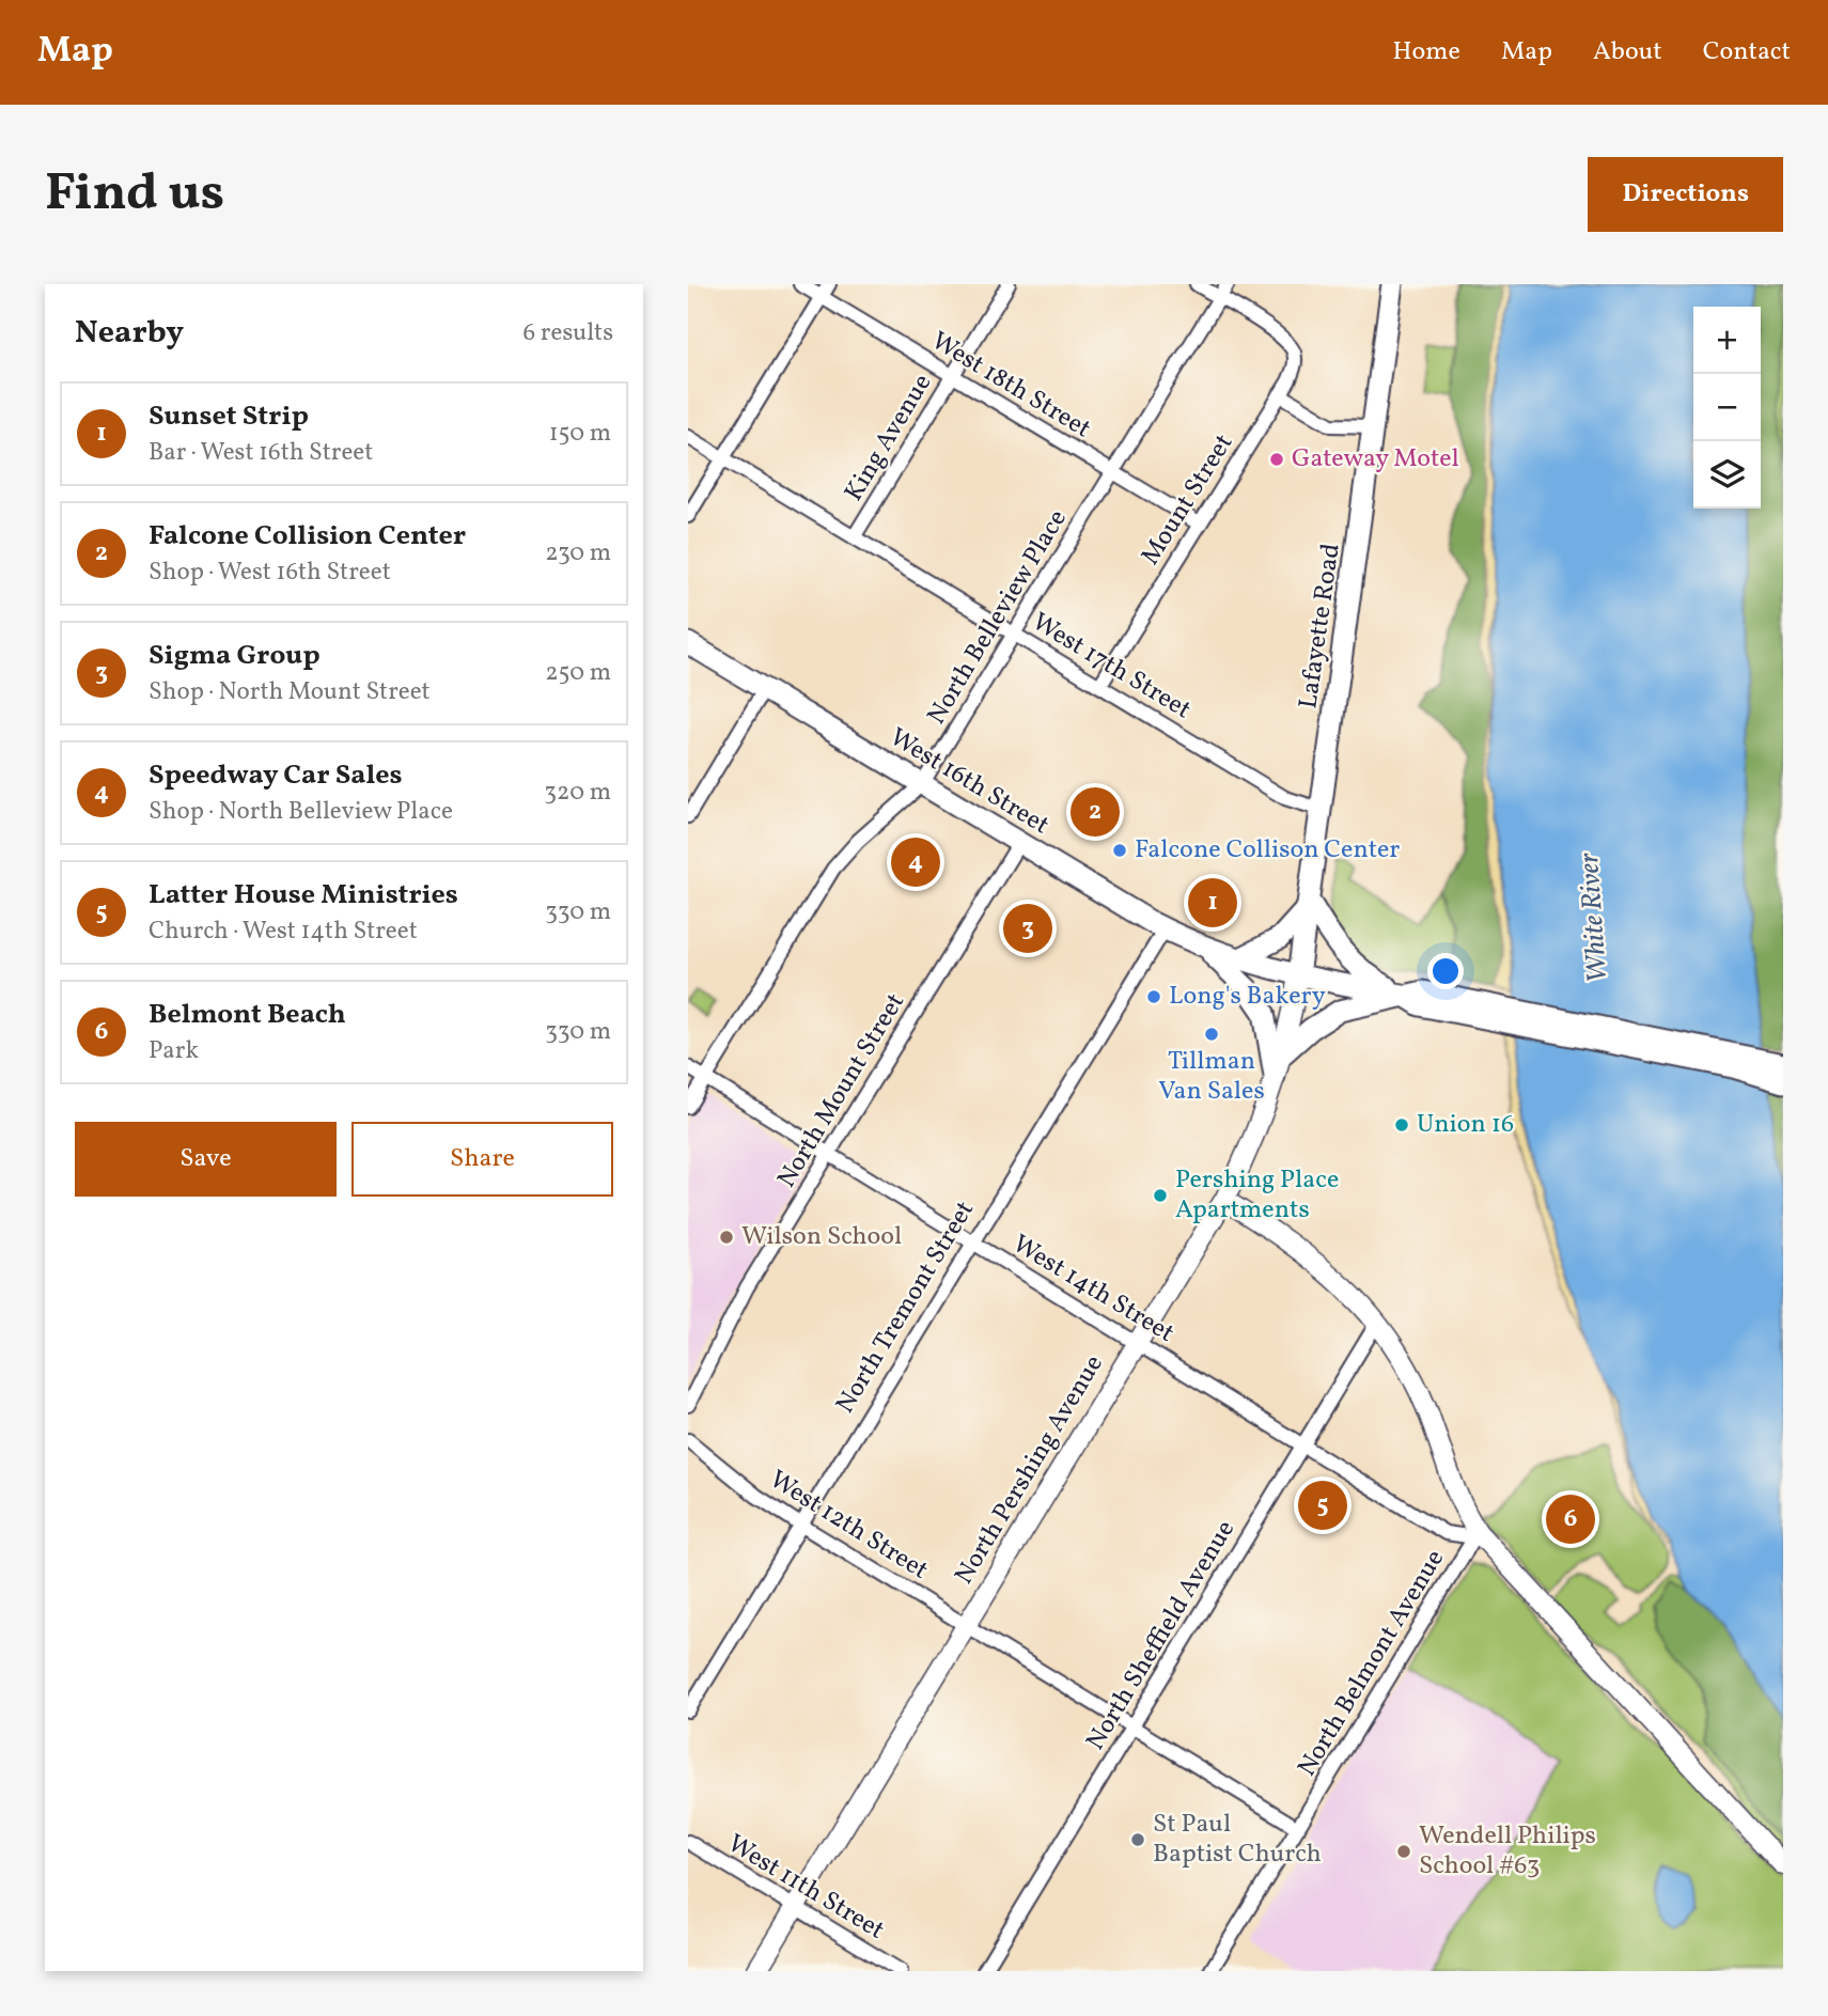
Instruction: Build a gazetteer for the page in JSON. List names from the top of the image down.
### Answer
{
  "streets": {
    "main road": ["Lafayette Road", "West 16th Street", "North Pershing Avenue"],
    "street": [
      "West 18th Street",
      "King Avenue",
      "Mount Street",
      "North Belleview Place",
      "West 17th Street",
      "North Mount Street",
      "West 14th Street",
      "North Tremont Street",
      "West 12th Street",
      "North Sheffield Avenue",
      "North Belmont Avenue",
      "West 11th Street"
    ]
  },
  "crossings": [
    ["West 18th Street", "King Avenue"],
    ["West 18th Street", "Mount Street"],
    ["West 18th Street", "North Belleview Place"],
    ["King Avenue", "West 17th Street"],
    ["Mount Street", "North Belleview Place"],
    ["Mount Street", "West 17th Street"],
    ["North Belleview Place", "West 17th Street"],
    ["North Belleview Place", "West 16th Street"],
    ["North Belleview Place", "West 14th Street"],
    ["Lafayette Road", "West 17th Street"],
    ["Lafayette Road", "West 16th Street"],
    ["Lafayette Road", "North Pershing Avenue"],
    ["West 16th Street", "North Mount Street"],
    ["West 16th Street", "North Tremont Street"],
    ["West 16th Street", "North Pershing Avenue"],
    ["North Mount Street", "West 14th Street"],
    ["West 14th Street", "North Tremont Street"],
    ["West 14th Street", "North Pershing Avenue"],
    ["West 14th Street", "North Sheffield Avenue"],
    ["West 14th Street", "North Belmont Avenue"],
    ["North Tremont Street", "West 12th Street"],
    ["North Pershing Avenue", "West 12th Street"],
    ["North Pershing Avenue", "West 11th Street"],
    ["West 12th Street", "North Sheffield Avenue"],
    ["West 12th Street", "North Belmont Avenue"]
  ],
  "water": ["White River"],
  "places": [
    "Gateway Motel",
    "Falcone Collison Center",
    "Long's Bakery",
    "Tillman Van Sales",
    "Union 16",
    "Pershing Place Apartments",
    "Wilson School",
    "St Paul Baptist Church",
    "Wendell Philips School #63"
  ],
  "page": {
    "header": "Map",
    "nav": [
      "Home",
      "Map",
      "About",
      "Contact"
    ],
    "buttons": [
      "Directions",
      ["Save", "Share"]
    ],
    "title": "Find us",
    "heading": ["Nearby", "6 results"],
    "map_buttons": ["+", "−"],
    "list": [
      {
        "mark": "1",
        "name": "Sunset Strip",
        "note": "Bar · West 16th Street",
        "value": "150 m"
      },
      {
        "mark": "2",
        "name": "Falcone Collision Center",
        "note": "Shop · West 16th Street",
        "value": "230 m"
      },
      {
        "mark": "3",
        "name": "Sigma Group",
        "note": "Shop · North Mount Street",
        "value": "250 m"
      },
      {
        "mark": "4",
        "name": "Speedway Car Sales",
        "note": "Shop · North Belleview Place",
        "value": "320 m"
      },
      {
        "mark": "5",
        "name": "Latter House Ministries",
        "note": "Church · West 14th Street",
        "value": "330 m"
      },
      {
        "mark": "6",
        "name": "Belmont Beach",
        "note": "Park",
        "value": "330 m"
      }
    ],
    "pins": [
      "2",
      "4",
      "1",
      "3",
      "5",
      "6"
    ]
  }
}
